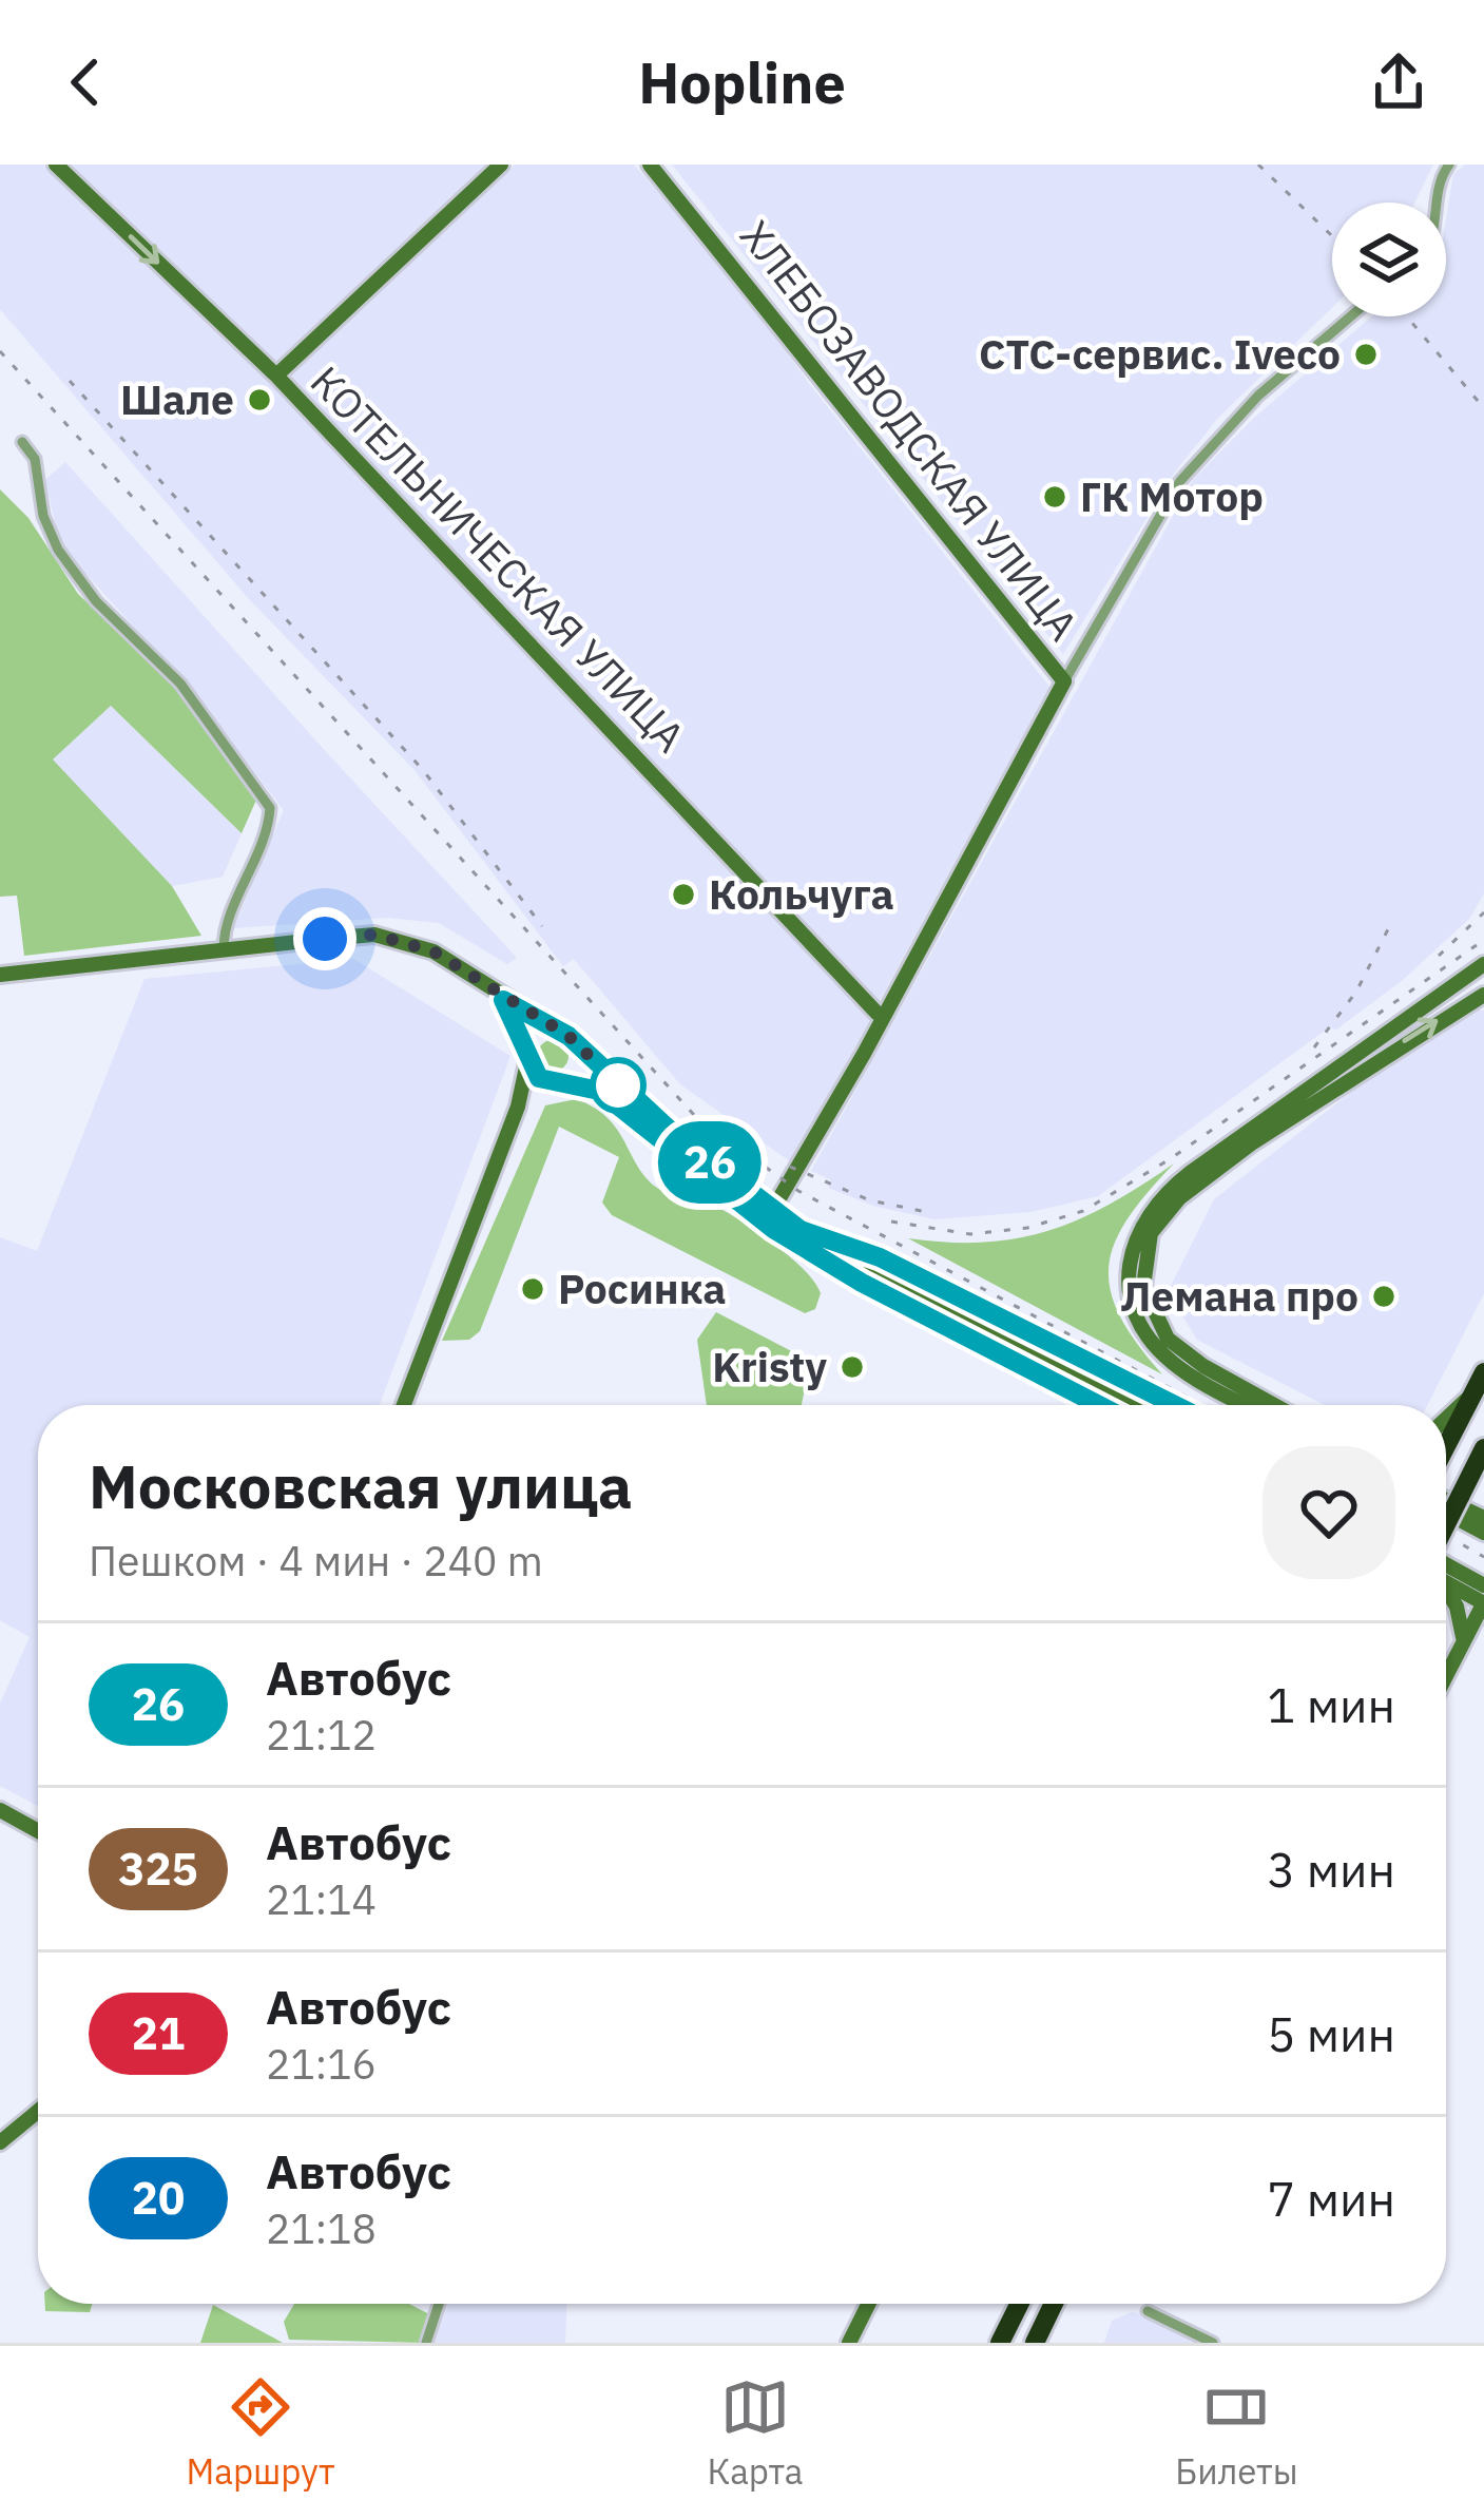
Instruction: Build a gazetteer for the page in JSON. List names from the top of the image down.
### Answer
{
  "streets": {
    "main road": ["ХЛЕБОЗАВОДСКАЯ УЛИЦА", "КОТЕЛЬНИЧЕСКАЯ УЛИЦА"]
  },
  "places": [
    "СТС-сервис. Iveco",
    "Шале",
    "ГК Мотор",
    "Кольчуга",
    "Росинка",
    "Лемана про",
    "Kristy"
  ],
  "lines": ["bus line 26"],
  "page": {
    "header": "Hopline",
    "on_map": "26",
    "heading": ["Московская улица", "Пешком · 4 мин · 240 m"],
    "list": [
      {
        "mark": "26",
        "name": "Автобус",
        "note": "21:12",
        "value": "1 мин"
      },
      {
        "mark": "325",
        "name": "Автобус",
        "note": "21:14",
        "value": "3 мин"
      },
      {
        "mark": "21",
        "name": "Автобус",
        "note": "21:16",
        "value": "5 мин"
      },
      {
        "mark": "20",
        "name": "Автобус",
        "note": "21:18",
        "value": "7 мин"
      }
    ],
    "tabs": ["Маршрут", "Карта", "Билеты"]
  }
}
